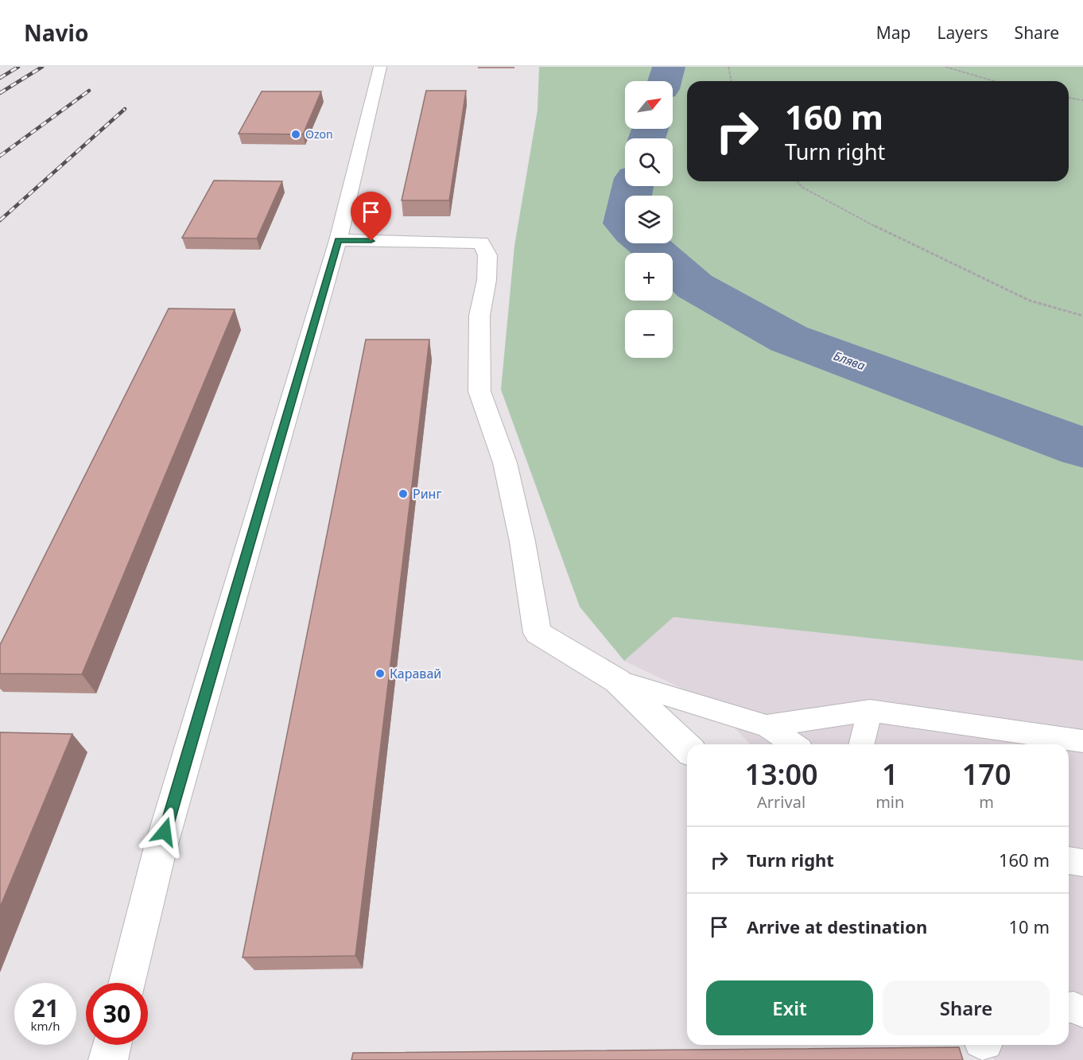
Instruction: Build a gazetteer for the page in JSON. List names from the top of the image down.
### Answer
{
  "water": ["Блява"],
  "places": ["Ozon", "Ринг", "Каравай"],
  "north": "top right",
  "page": {
    "header": "Navio",
    "nav": ["Map", "Layers", "Share"],
    "map_buttons": ["+", "−"],
    "turn": ["160 m", "Turn right"],
    "eta": [
      "13:00",
      "Arrival",
      "1",
      "min",
      "170",
      "m"
    ],
    "list": [
      {
        "name": "Turn right",
        "value": "160 m"
      },
      {
        "name": "Arrive at destination",
        "value": "10 m"
      }
    ],
    "buttons": ["Exit", "Share"],
    "speed": "21 km/h",
    "limit": "30"
  }
}
